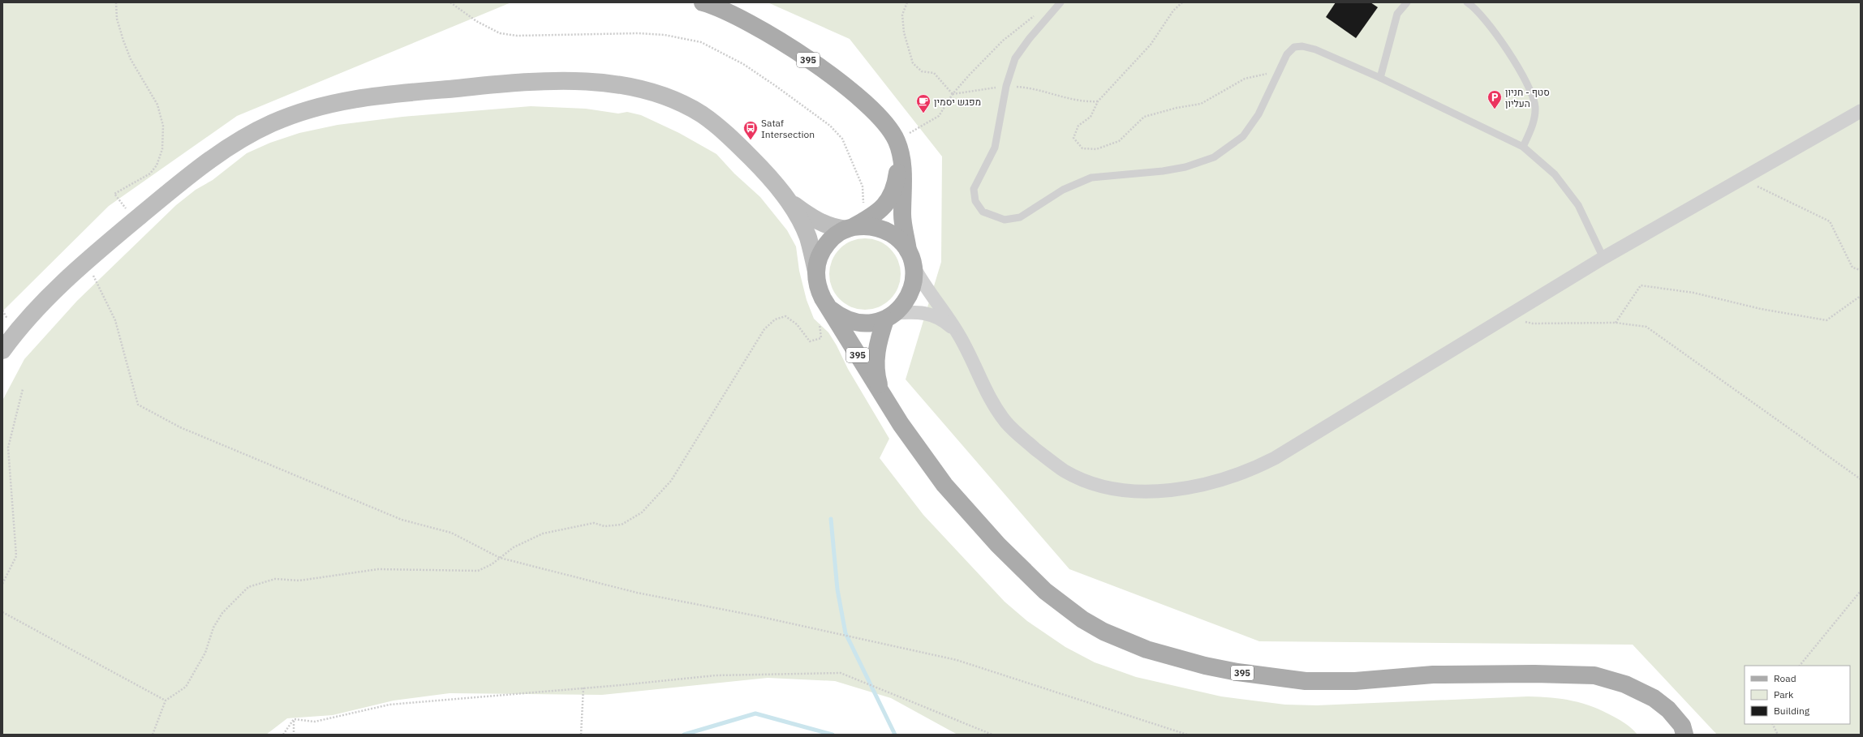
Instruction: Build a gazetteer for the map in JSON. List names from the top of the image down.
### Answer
{
  "streets": {
    "main road": ["395"]
  },
  "places": {
    "parking": ["סטף - חניון העליון"],
    "cafe": ["מפגש יסמין"],
    "bus stop": ["Sataf Intersection"]
  },
  "legend": ["Road", "Park", "Building"]
}
